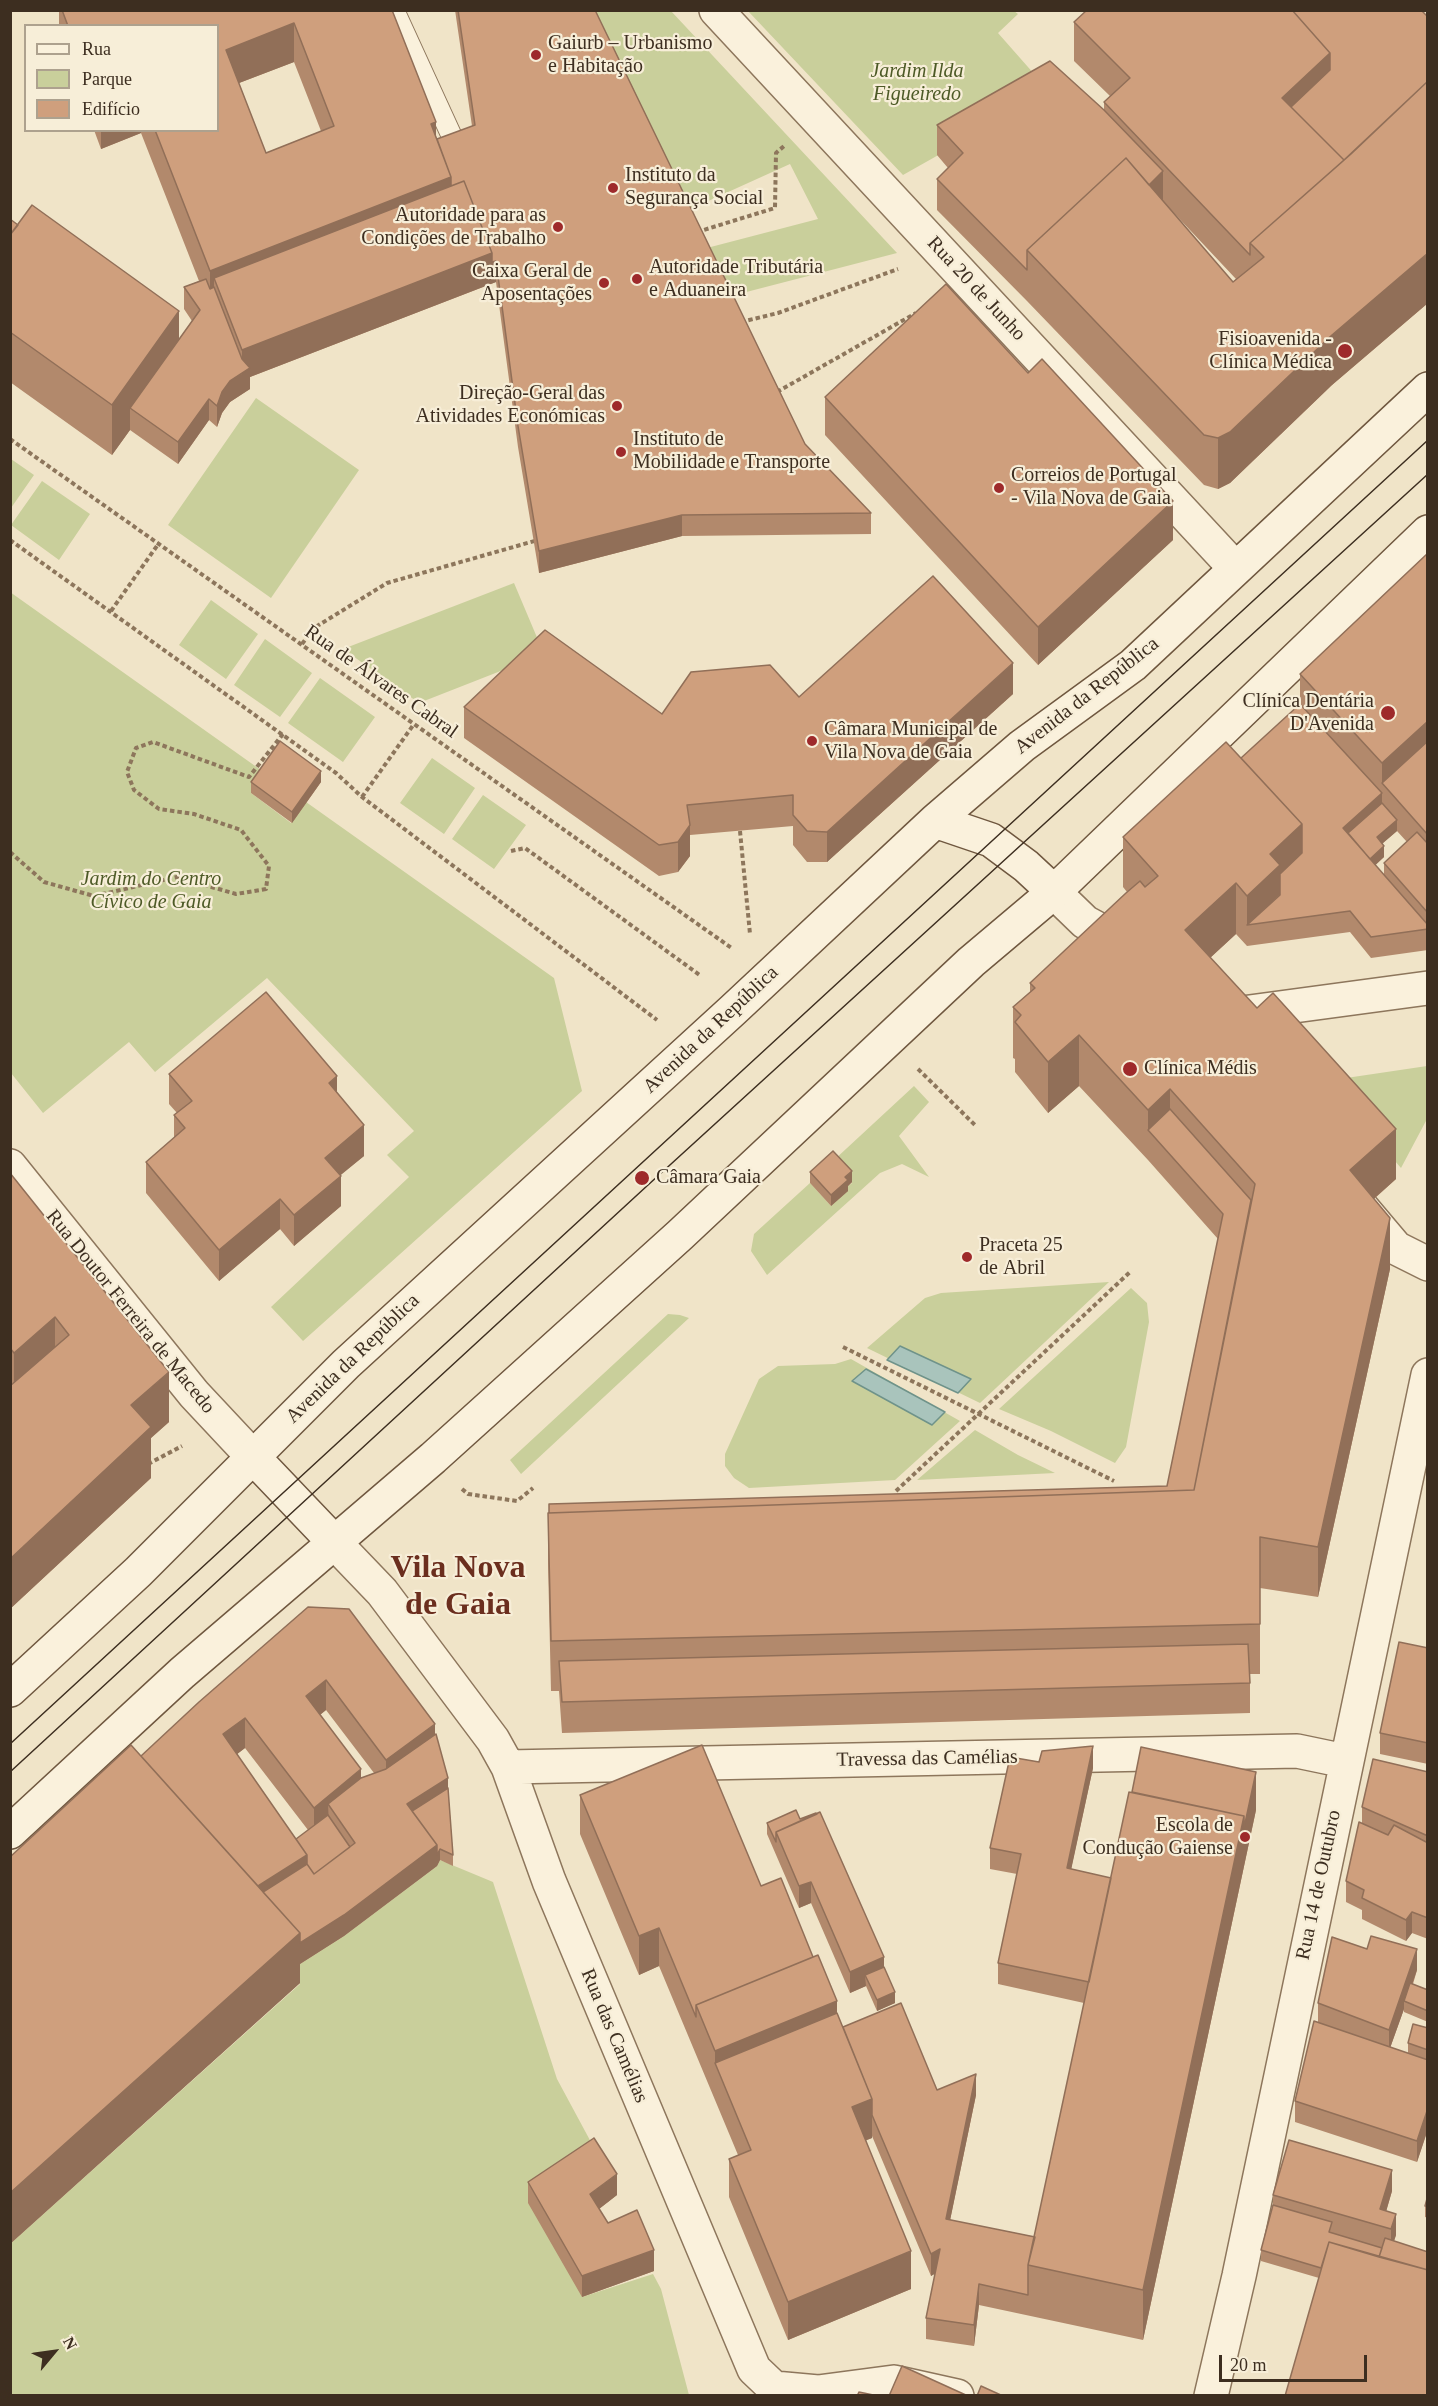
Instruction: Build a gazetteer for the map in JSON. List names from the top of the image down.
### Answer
{
  "streets": {
    "street": [
      "Rua 20 de Junho",
      "Avenida da República",
      "Rua Doutor Ferreira de Macedo",
      "Travessa das Camélias",
      "Rua 14 de Outubro",
      "Rua das Camélias"
    ],
    "path": ["Rua de Álvares Cabral"]
  },
  "crossings": [
    ["Rua 20 de Junho", "Avenida da República"],
    ["Avenida da República", "Rua Doutor Ferreira de Macedo"],
    ["Rua Doutor Ferreira de Macedo", "Rua das Camélias"],
    ["Travessa das Camélias", "Rua 14 de Outubro"],
    ["Travessa das Camélias", "Rua das Camélias"]
  ],
  "districts": ["Vila Nova de Gaia"],
  "parks": ["Jardim Ilda Figueiredo", "Jardim do Centro Cívico de Gaia"],
  "places": [
    "Gaiurb – Urbanismo e Habitação",
    "Instituto da Segurança Social",
    "Autoridade para as Condições de Trabalho",
    "Autoridade Tributária e Aduaneira",
    "Caixa Geral de Aposentações",
    "Fisioavenida - Clínica Médica",
    "Direção-Geral das Atividades Económicas",
    "Instituto de Mobilidade e Transporte",
    "Correios de Portugal - Vila Nova de Gaia",
    "Clínica Dentária D'Avenida",
    "Câmara Municipal de Vila Nova de Gaia",
    "Clínica Médis",
    "Câmara Gaia",
    "Praceta 25 de Abril",
    "Escola de Condução Gaiense"
  ],
  "legend": ["Rua", "Parque", "Edifício"],
  "scale_bar": "20 m",
  "north": "top right"
}
